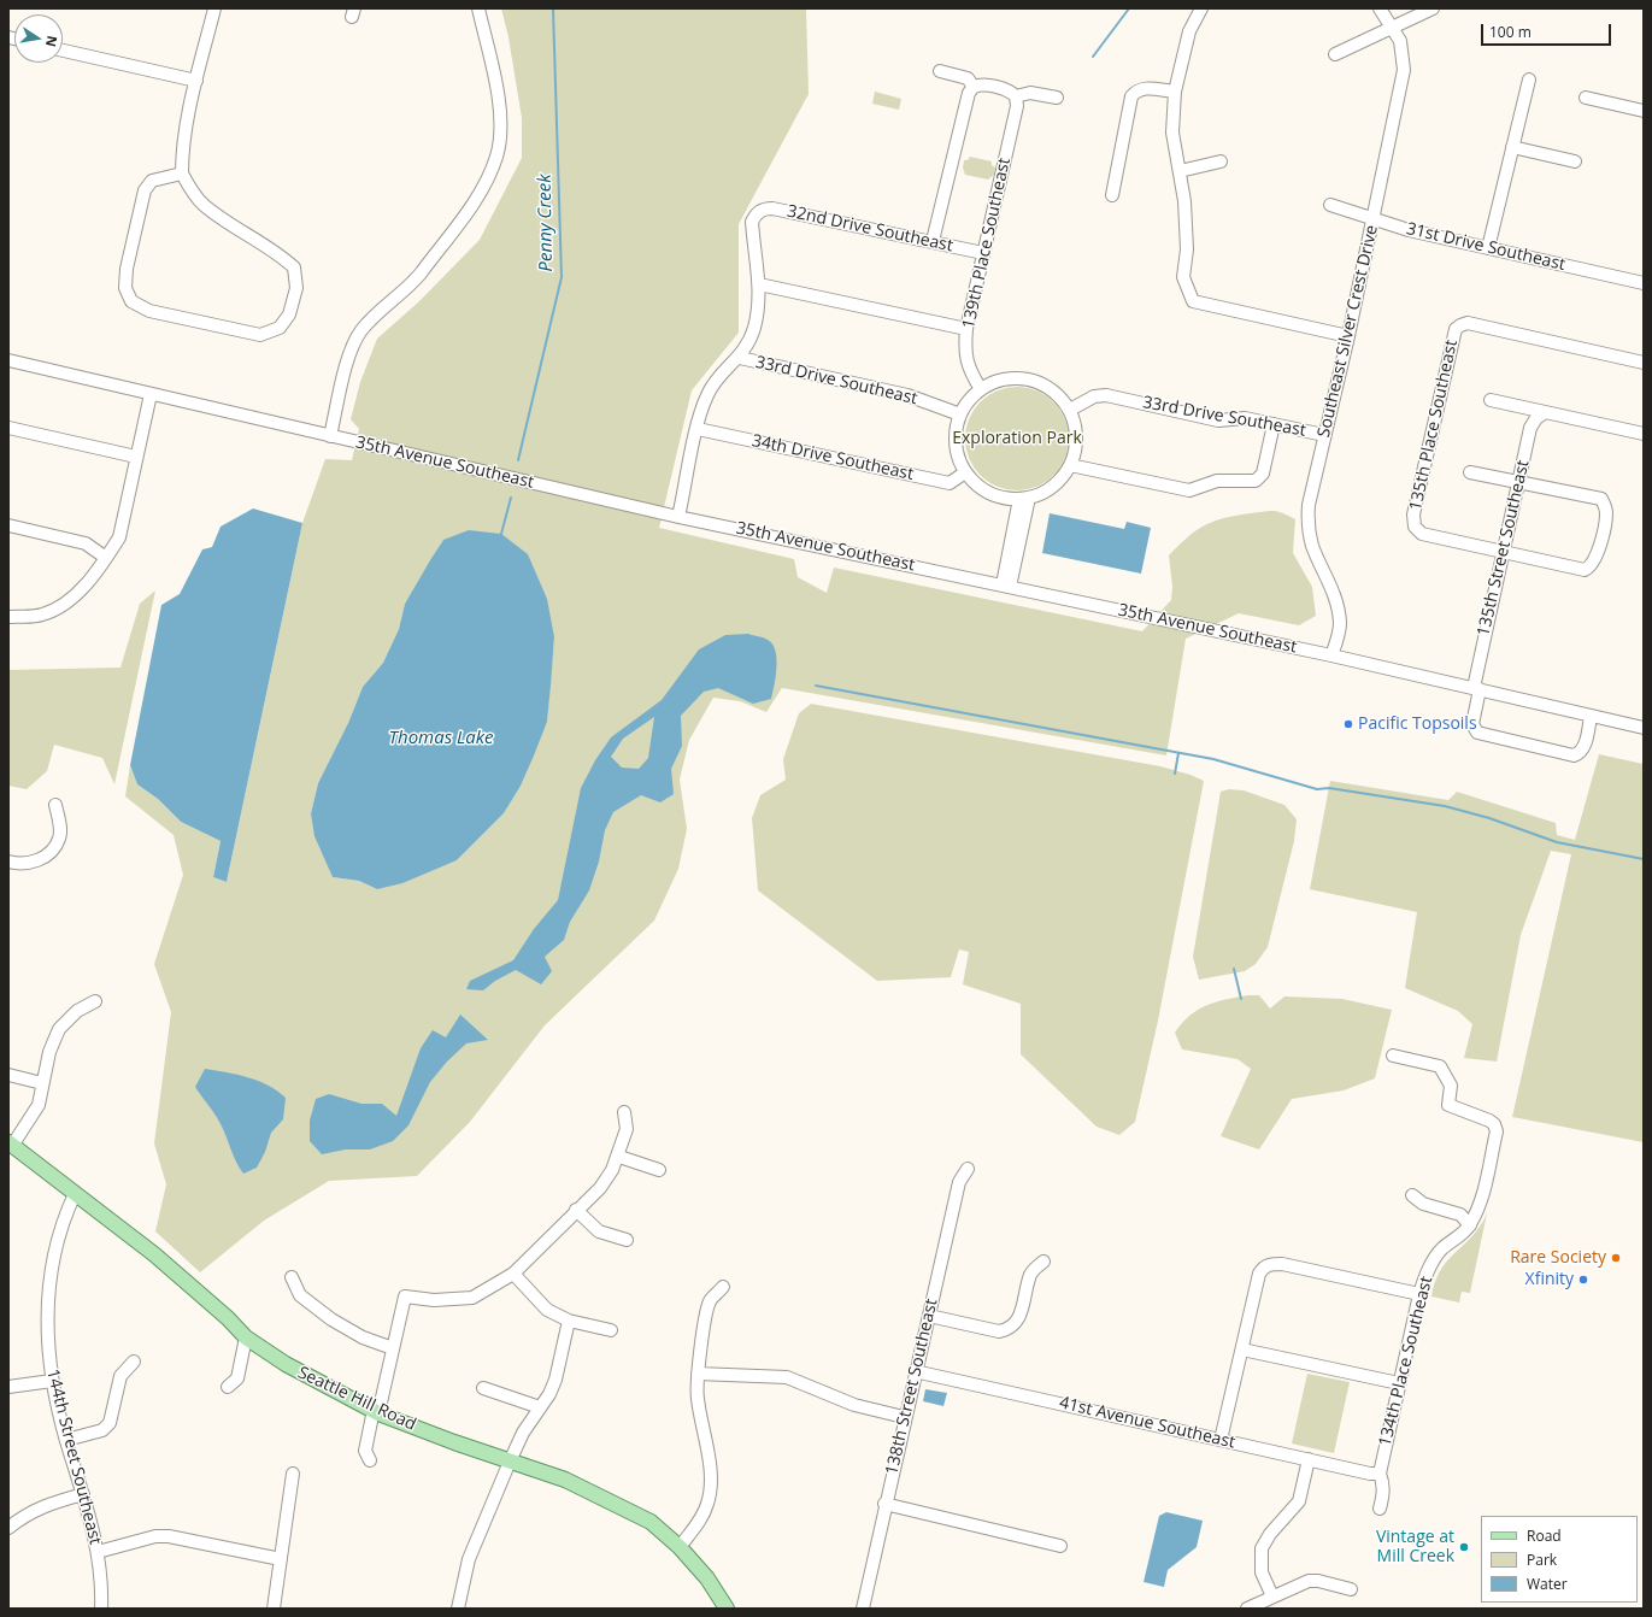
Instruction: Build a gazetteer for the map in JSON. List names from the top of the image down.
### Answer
{
  "streets": {
    "main road": ["Seattle Hill Road"],
    "street": [
      "32nd Drive Southeast",
      "139th Place Southeast",
      "31st Drive Southeast",
      "Southeast Silver Crest Drive",
      "33rd Drive Southeast",
      "135th Place Southeast",
      "34th Drive Southeast",
      "35th Avenue Southeast",
      "135th Street Southeast",
      "134th Place Southeast",
      "138th Street Southeast",
      "41st Avenue Southeast",
      "144th Street Southeast"
    ]
  },
  "crossings": [
    ["32nd Drive Southeast", "139th Place Southeast"],
    ["139th Place Southeast", "33rd Drive Southeast"],
    ["139th Place Southeast", "34th Drive Southeast"],
    ["31st Drive Southeast", "Southeast Silver Crest Drive"],
    ["Southeast Silver Crest Drive", "33rd Drive Southeast"],
    ["Southeast Silver Crest Drive", "35th Avenue Southeast"],
    ["33rd Drive Southeast", "34th Drive Southeast"],
    ["135th Place Southeast", "135th Street Southeast"],
    ["35th Avenue Southeast", "135th Street Southeast"],
    ["134th Place Southeast", "41st Avenue Southeast"],
    ["138th Street Southeast", "41st Avenue Southeast"],
    ["Seattle Hill Road", "144th Street Southeast"]
  ],
  "water": ["Penny Creek", "Thomas Lake"],
  "parks": ["Exploration Park"],
  "places": [
    "Pacific Topsoils",
    "Rare Society",
    "Xfinity",
    "Vintage at Mill Creek"
  ],
  "legend": ["Road", "Park", "Water"],
  "scale_bar": "100 m",
  "north": "right"
}
